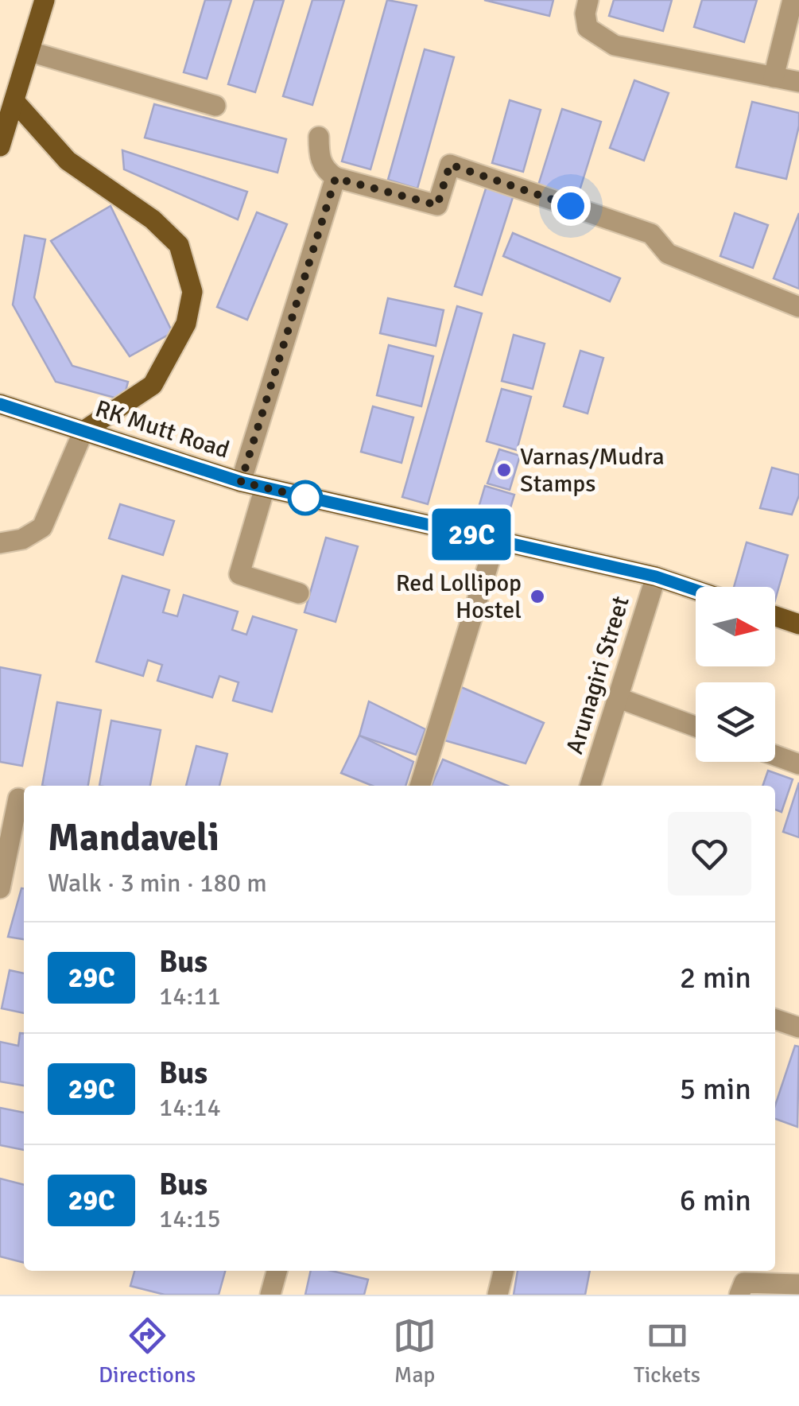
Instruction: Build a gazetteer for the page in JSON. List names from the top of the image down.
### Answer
{
  "streets": {
    "main road": ["RK Mutt Road"],
    "street": ["Arunagiri Street"]
  },
  "crossings": [
    ["RK Mutt Road", "Arunagiri Street"]
  ],
  "places": ["Varnas/Mudra Stamps", "Red Lollipop Hostel"],
  "lines": ["bus line 29C"],
  "north": "right",
  "page": {
    "on_map": "29C",
    "heading": ["Mandaveli", "Walk · 3 min · 180 m"],
    "list": [
      {
        "mark": "29C",
        "name": "Bus",
        "note": "14:11",
        "value": "2 min"
      },
      {
        "mark": "29C",
        "name": "Bus",
        "note": "14:14",
        "value": "5 min"
      },
      {
        "mark": "29C",
        "name": "Bus",
        "note": "14:15",
        "value": "6 min"
      }
    ],
    "tabs": ["Directions", "Map", "Tickets"]
  }
}
